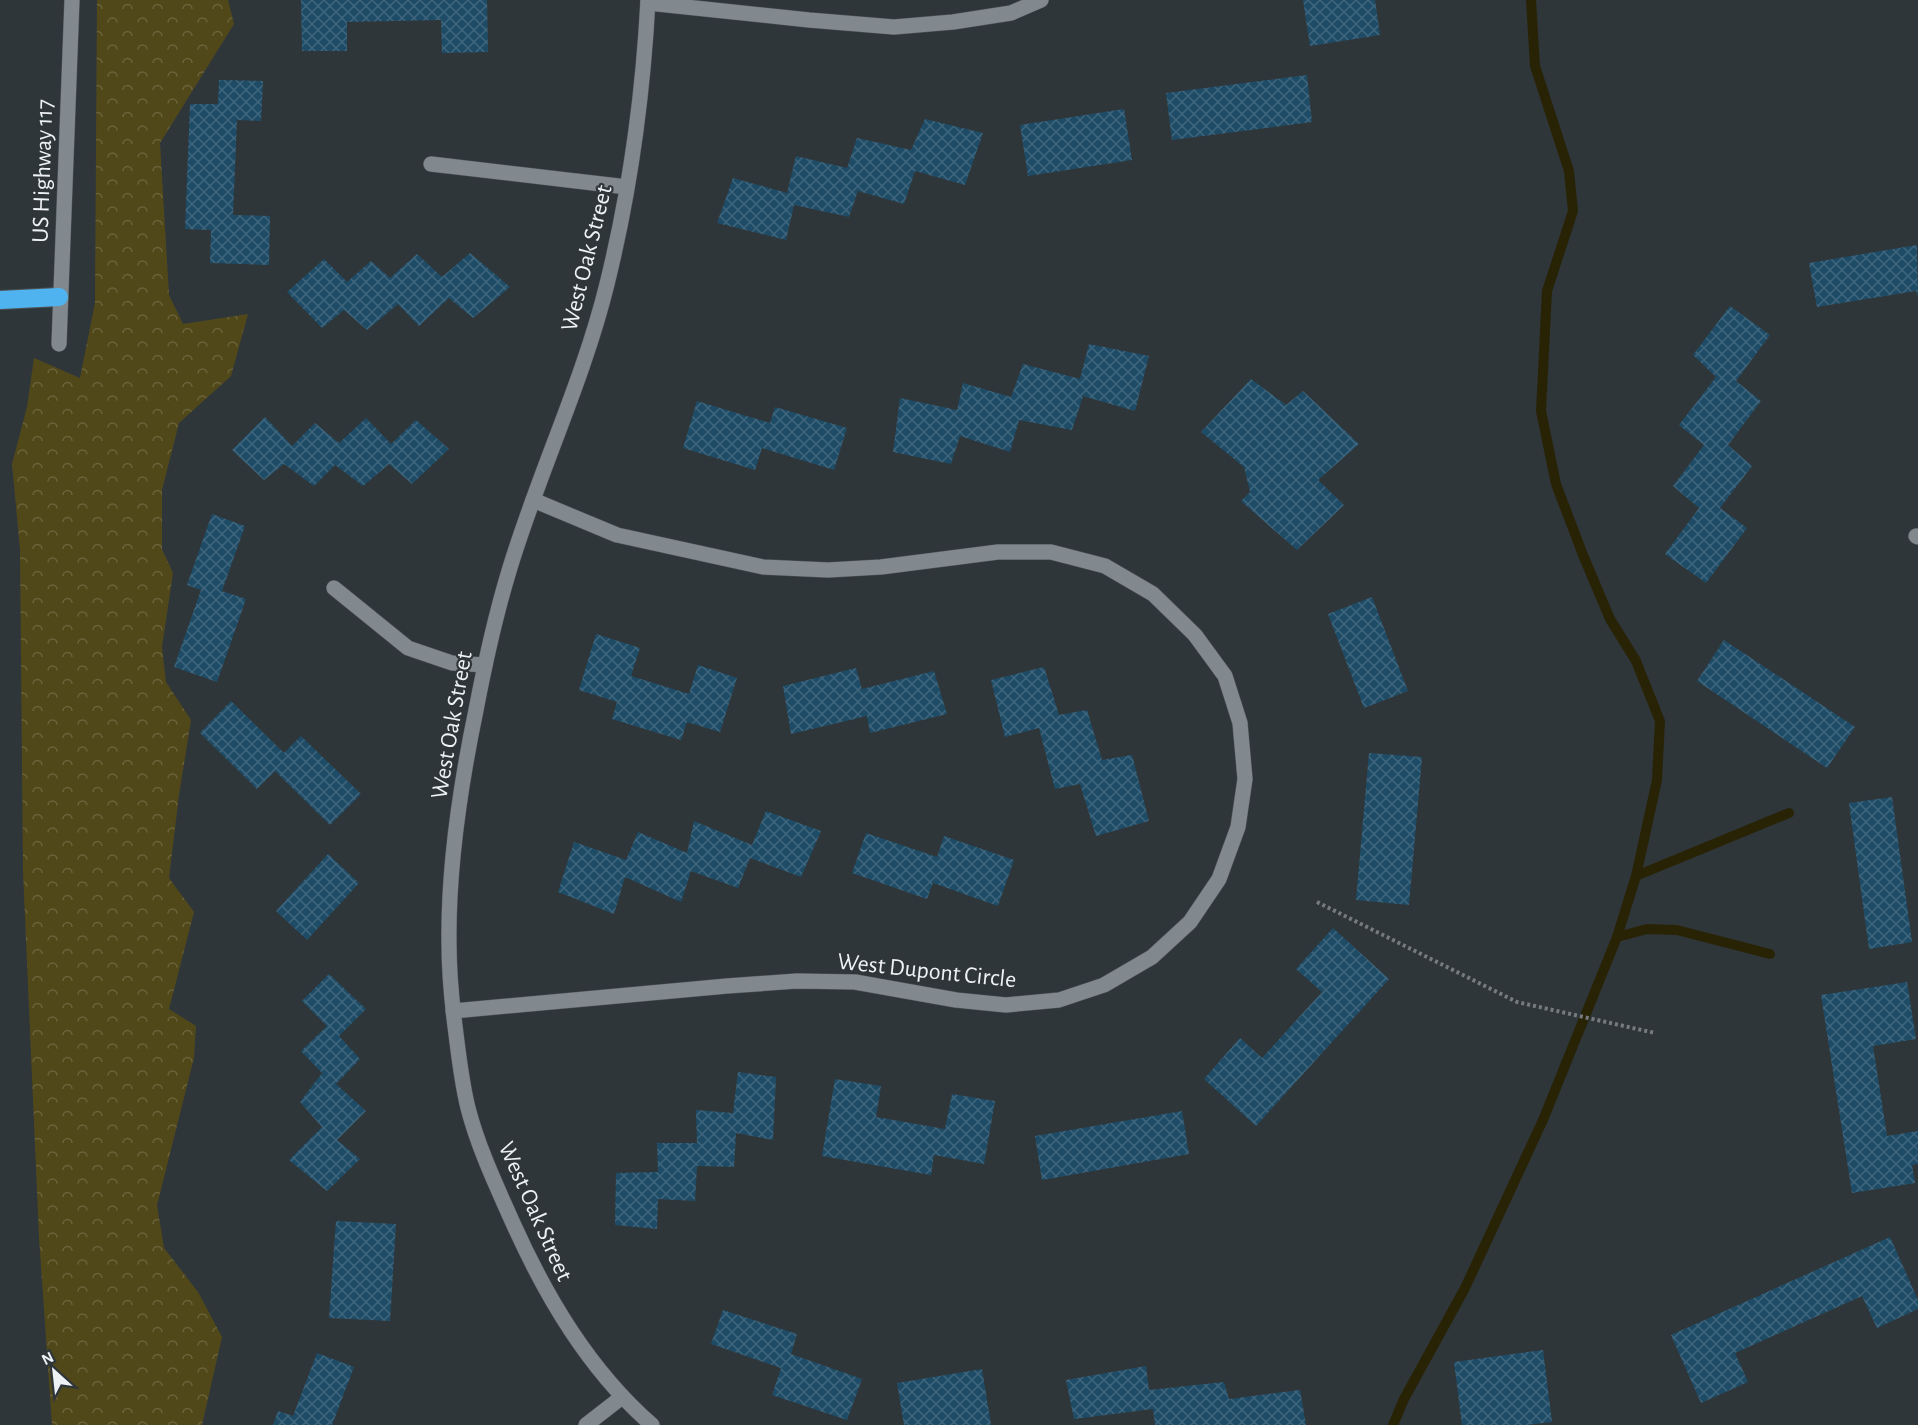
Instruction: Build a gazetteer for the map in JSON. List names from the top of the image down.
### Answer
{
  "streets": {
    "street": ["US Highway 117", "West Oak Street", "West Dupont Circle"]
  },
  "crossings": [
    ["West Oak Street", "West Dupont Circle"]
  ],
  "north": "top left"
}
